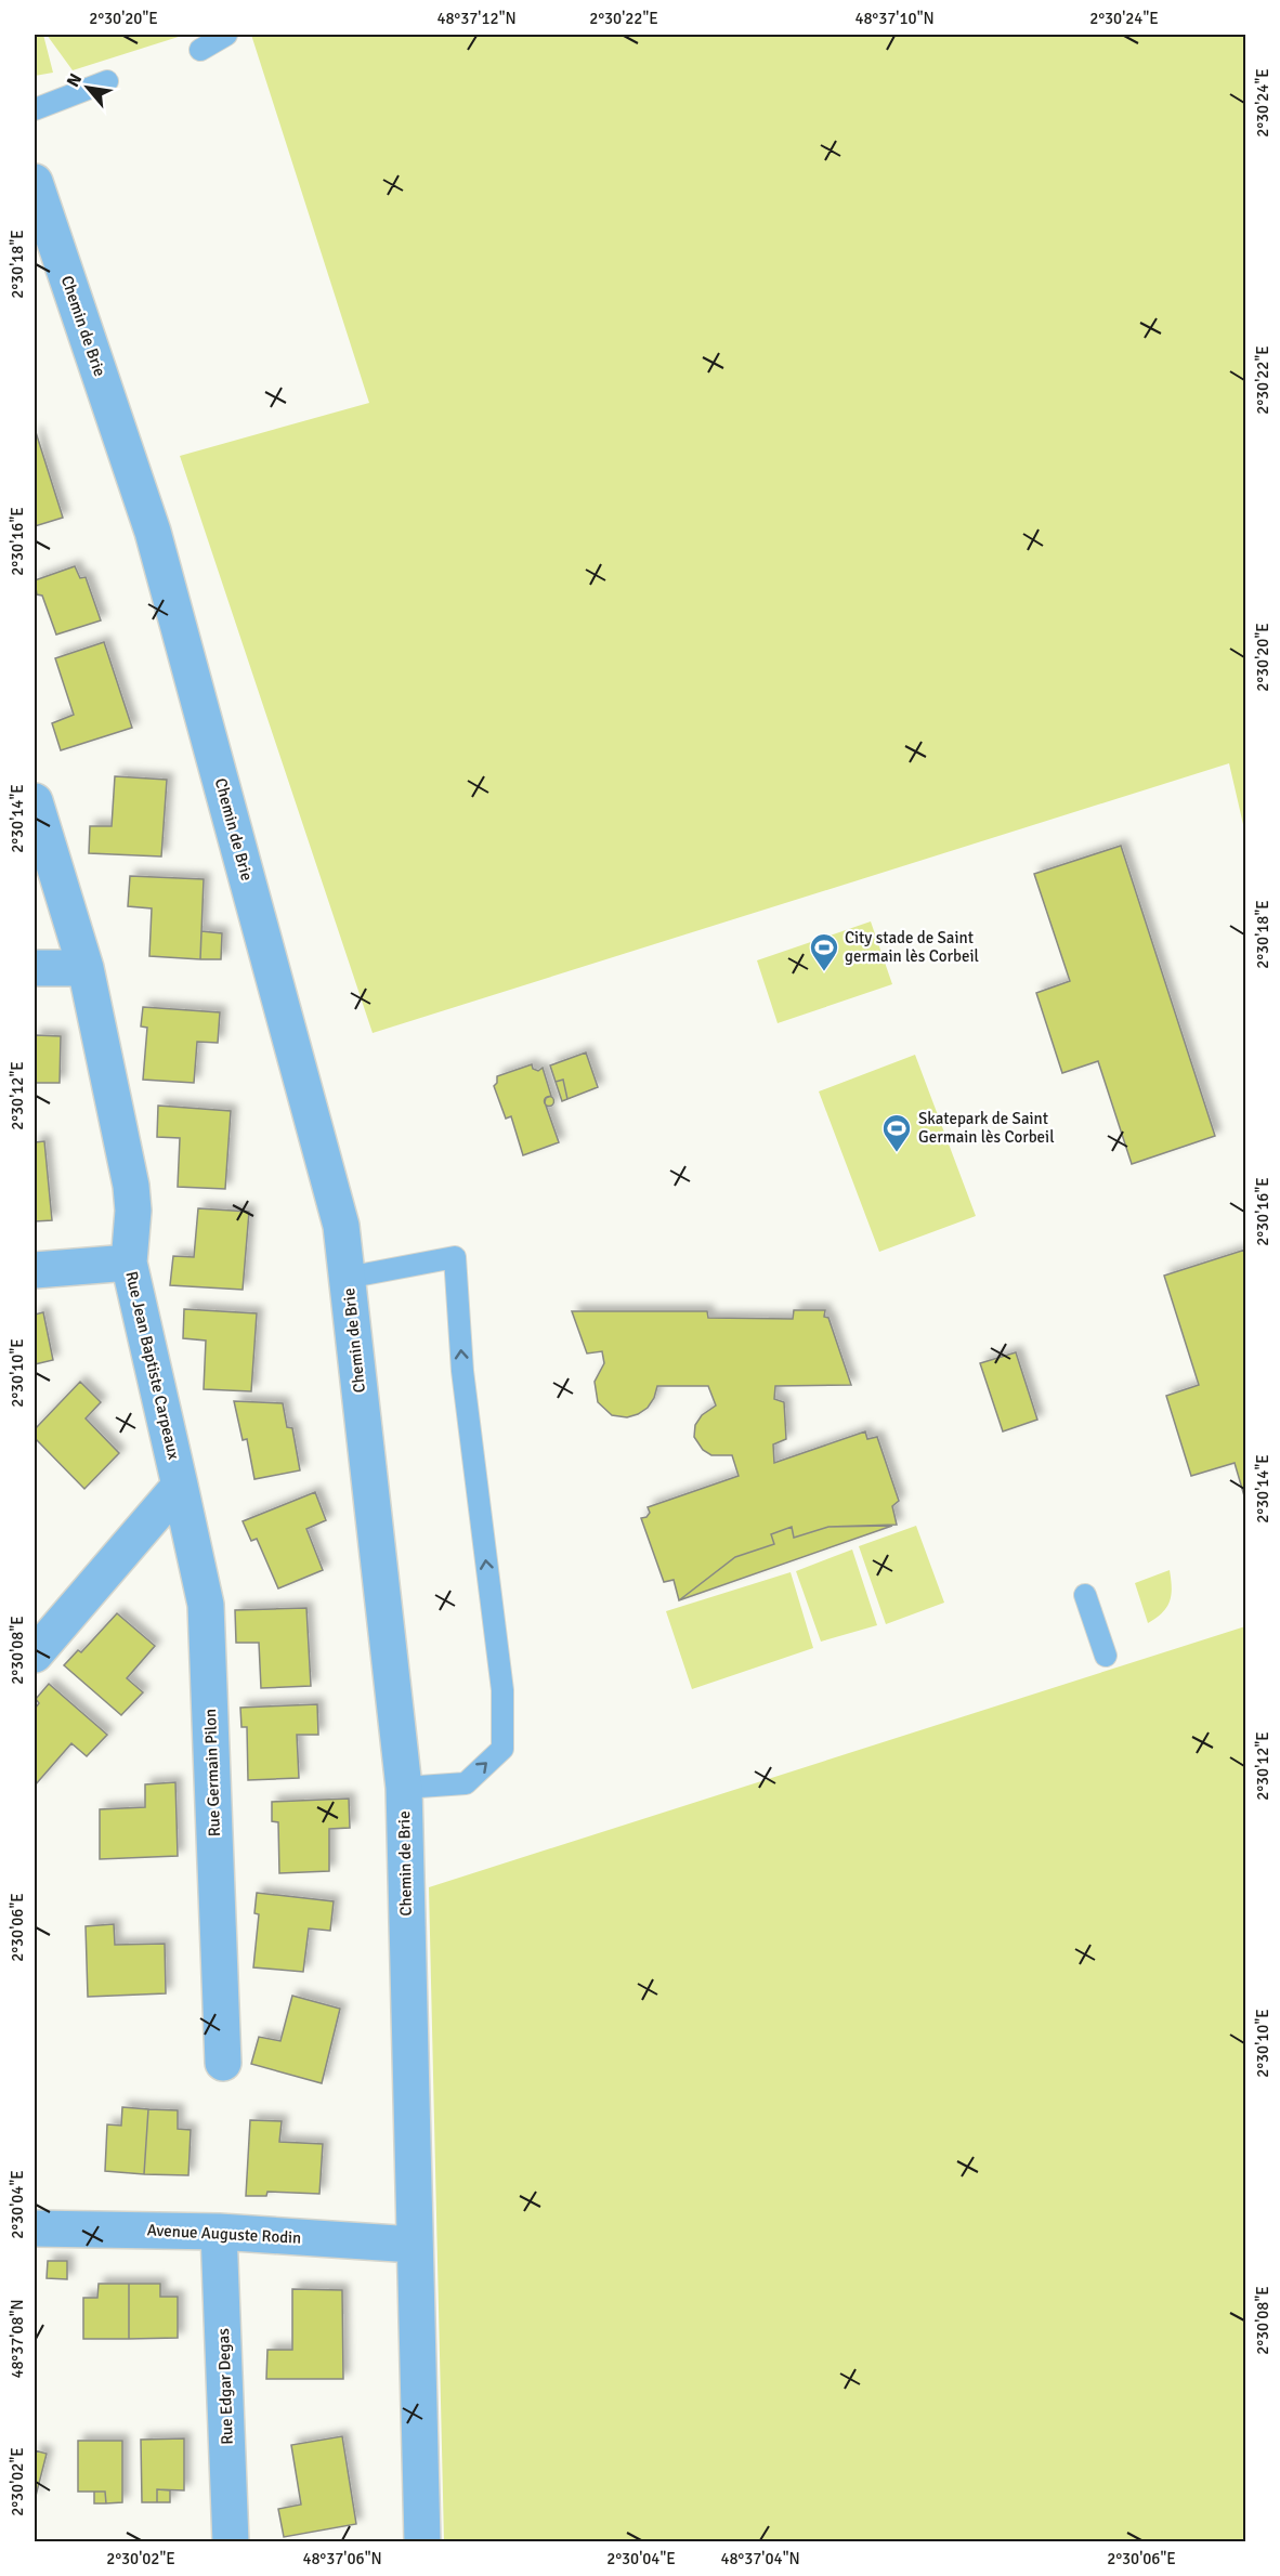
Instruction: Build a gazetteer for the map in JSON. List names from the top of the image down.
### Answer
{
  "streets": {
    "street": [
      "Chemin de Brie",
      "Rue Jean Baptiste Carpeaux",
      "Rue Germain Pilon",
      "Avenue Auguste Rodin",
      "Rue Edgar Degas"
    ]
  },
  "crossings": [
    ["Chemin de Brie", "Avenue Auguste Rodin"],
    ["Rue Jean Baptiste Carpeaux", "Rue Germain Pilon"],
    ["Avenue Auguste Rodin", "Rue Edgar Degas"]
  ],
  "places": {
    "sports": ["City stade de Saint germain lès Corbeil", "Skatepark de Saint Germain lès Corbeil"]
  },
  "north": "top left",
  "coordinates": [
    "2°30'20\"E",
    "48°37'12\"N",
    "2°30'22\"E",
    "48°37'10\"N",
    "2°30'24\"E",
    "2°30'18\"E",
    "2°30'16\"E",
    "2°30'14\"E",
    "2°30'12\"E",
    "2°30'10\"E",
    "2°30'08\"E",
    "2°30'06\"E",
    "2°30'04\"E",
    "48°37'08\"N",
    "2°30'02\"E",
    "48°37'06\"N",
    "48°37'04\"N"
  ]
}
